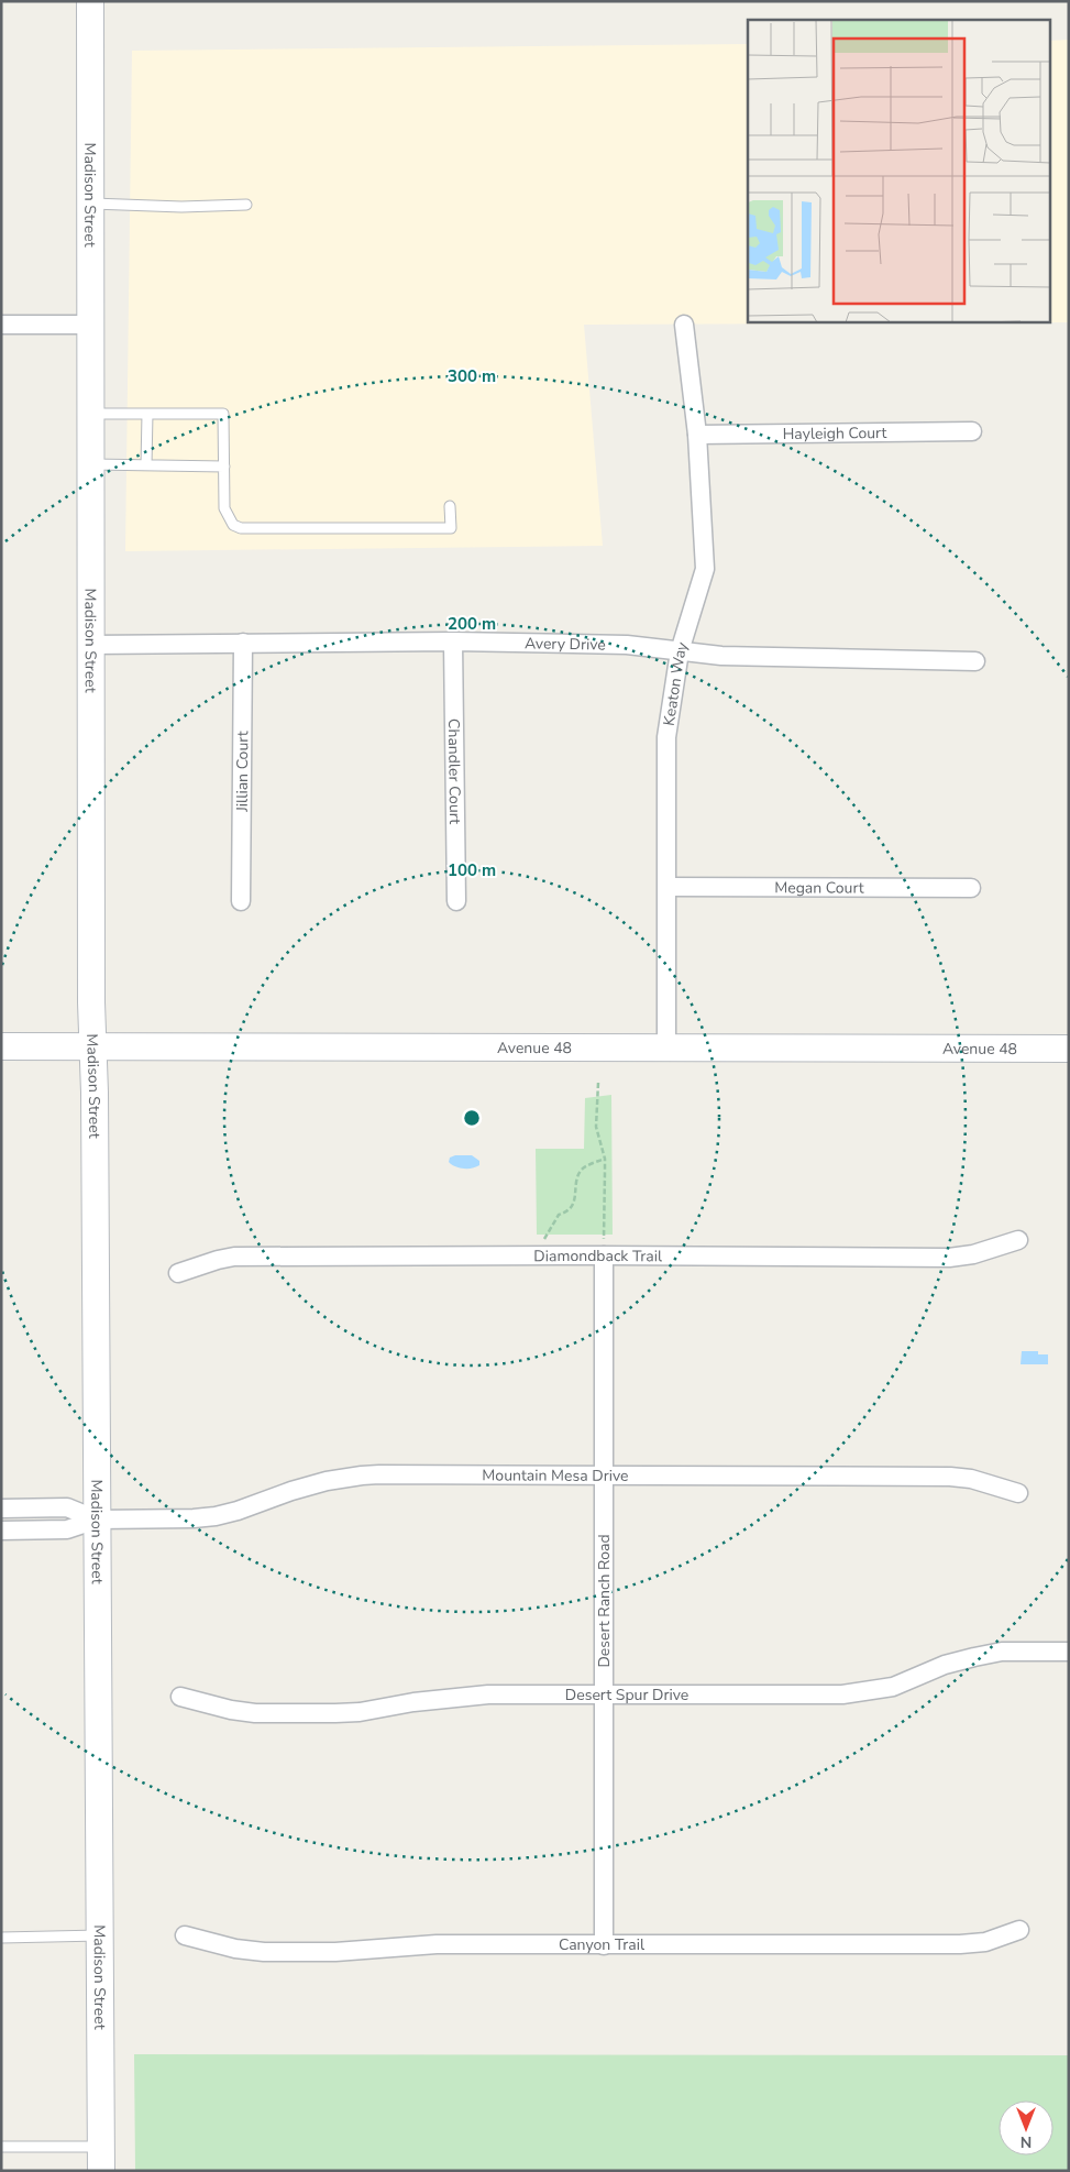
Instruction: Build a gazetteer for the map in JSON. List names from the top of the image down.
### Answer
{
  "streets": {
    "main road": ["Madison Street", "Avenue 48"],
    "street": [
      "Hayleigh Court",
      "Avery Drive",
      "Keaton Way",
      "Chandler Court",
      "Jillian Court",
      "Megan Court",
      "Diamondback Trail",
      "Mountain Mesa Drive",
      "Desert Ranch Road",
      "Desert Spur Drive",
      "Canyon Trail"
    ]
  },
  "crossings": [
    ["Madison Street", "Avery Drive"],
    ["Madison Street", "Avenue 48"],
    ["Madison Street", "Mountain Mesa Drive"],
    ["Hayleigh Court", "Keaton Way"],
    ["Avery Drive", "Keaton Way"],
    ["Avery Drive", "Chandler Court"],
    ["Avery Drive", "Jillian Court"],
    ["Keaton Way", "Megan Court"],
    ["Keaton Way", "Avenue 48"],
    ["Diamondback Trail", "Desert Ranch Road"],
    ["Mountain Mesa Drive", "Desert Ranch Road"],
    ["Desert Ranch Road", "Desert Spur Drive"],
    ["Desert Ranch Road", "Canyon Trail"]
  ],
  "north": "bottom",
  "rings": ["300 m", "200 m", "100 m"]
}
